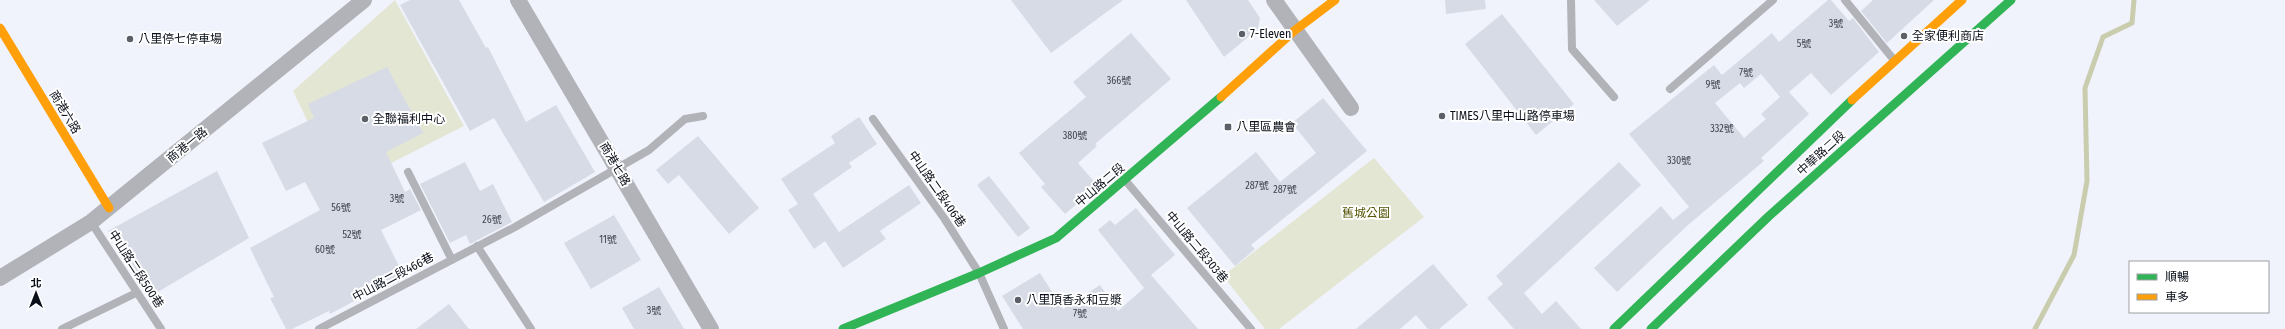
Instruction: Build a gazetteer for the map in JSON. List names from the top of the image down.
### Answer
{
  "streets": {
    "main road": ["商港六路", "中華路二段", "中山路二段"],
    "street": ["商港一路", "商港七路"],
    "lane": [
      "中山路二段406巷",
      "中山路二段303巷",
      "中山路二段500巷",
      "中山路二段466巷"
    ]
  },
  "crossings": [
    ["商港六路", "商港一路"],
    ["商港一路", "中山路二段500巷"],
    ["商港七路", "中山路二段466巷"],
    ["中山路二段", "中山路二段406巷"],
    ["中山路二段", "中山路二段303巷"]
  ],
  "parks": ["舊城公園"],
  "places": {
    "other": [
      "7-Eleven",
      "全家便利商店",
      "八里停七停車場",
      "TIMES八里中山路停車場",
      "全聯福利中心",
      "八里頂香永和豆漿"
    ],
    "transit": ["八里區農會"]
  },
  "house_numbers": [
    "3號",
    "5號",
    "7號",
    "366號",
    "9號",
    "332號",
    "380號",
    "330號",
    "287號",
    "287號",
    "3號",
    "56號",
    "26號",
    "52號",
    "11號",
    "60號",
    "3號",
    "7號"
  ],
  "legend": ["順暢", "車多"],
  "north": "top"
}
